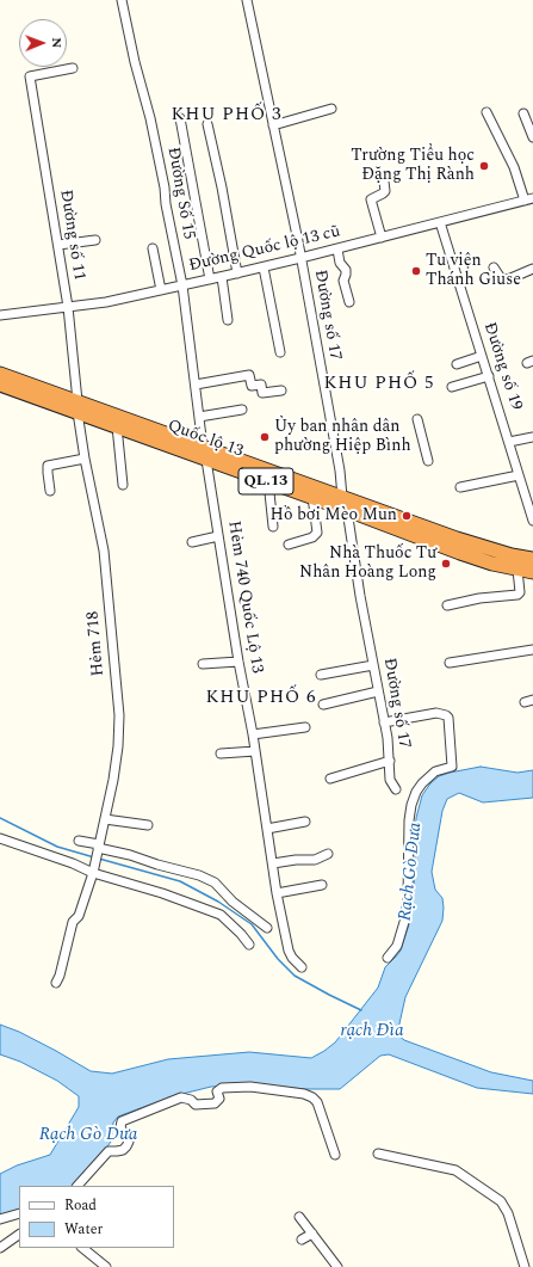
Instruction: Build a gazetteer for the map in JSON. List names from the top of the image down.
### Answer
{
  "streets": {
    "highway": ["Quốc lộ 13", "QL.13"],
    "street": [
      "Đường Số 15",
      "Đường số 11",
      "Đường Quốc lộ 13 cũ",
      "Đường số 17",
      "Đường số 19",
      "Hẻm 740 Quốc Lộ 13",
      "Hẻm 718"
    ]
  },
  "crossings": [
    ["Đường Số 15", "Đường Quốc lộ 13 cũ"],
    ["Đường Số 15", "Quốc lộ 13"],
    ["Đường Số 15", "Hẻm 740 Quốc Lộ 13"],
    ["Đường số 11", "Đường Quốc lộ 13 cũ"],
    ["Đường số 11", "Quốc lộ 13"],
    ["Đường số 11", "Hẻm 718"],
    ["Đường Quốc lộ 13 cũ", "Đường số 17"],
    ["Đường Quốc lộ 13 cũ", "Đường số 19"],
    ["Đường số 17", "Quốc lộ 13"],
    ["Quốc lộ 13", "Hẻm 740 Quốc Lộ 13"],
    ["Quốc lộ 13", "Hẻm 718"]
  ],
  "districts": ["KHU PHỐ 3", "KHU PHỐ 5", "KHU PHỐ 6"],
  "water": ["Rạch Gò Dưa", "rạch Đìa"],
  "places": [
    "Trường Tiểu học Đặng Thị Rành",
    "Tu viện Thánh Giuse",
    "Ủy ban nhân dân phường Hiệp Bình",
    "Hồ bơi Mèo Mun",
    "Nhà Thuốc Tư Nhân Hoàng Long"
  ],
  "legend": ["Road", "Water"],
  "north": "right"
}
